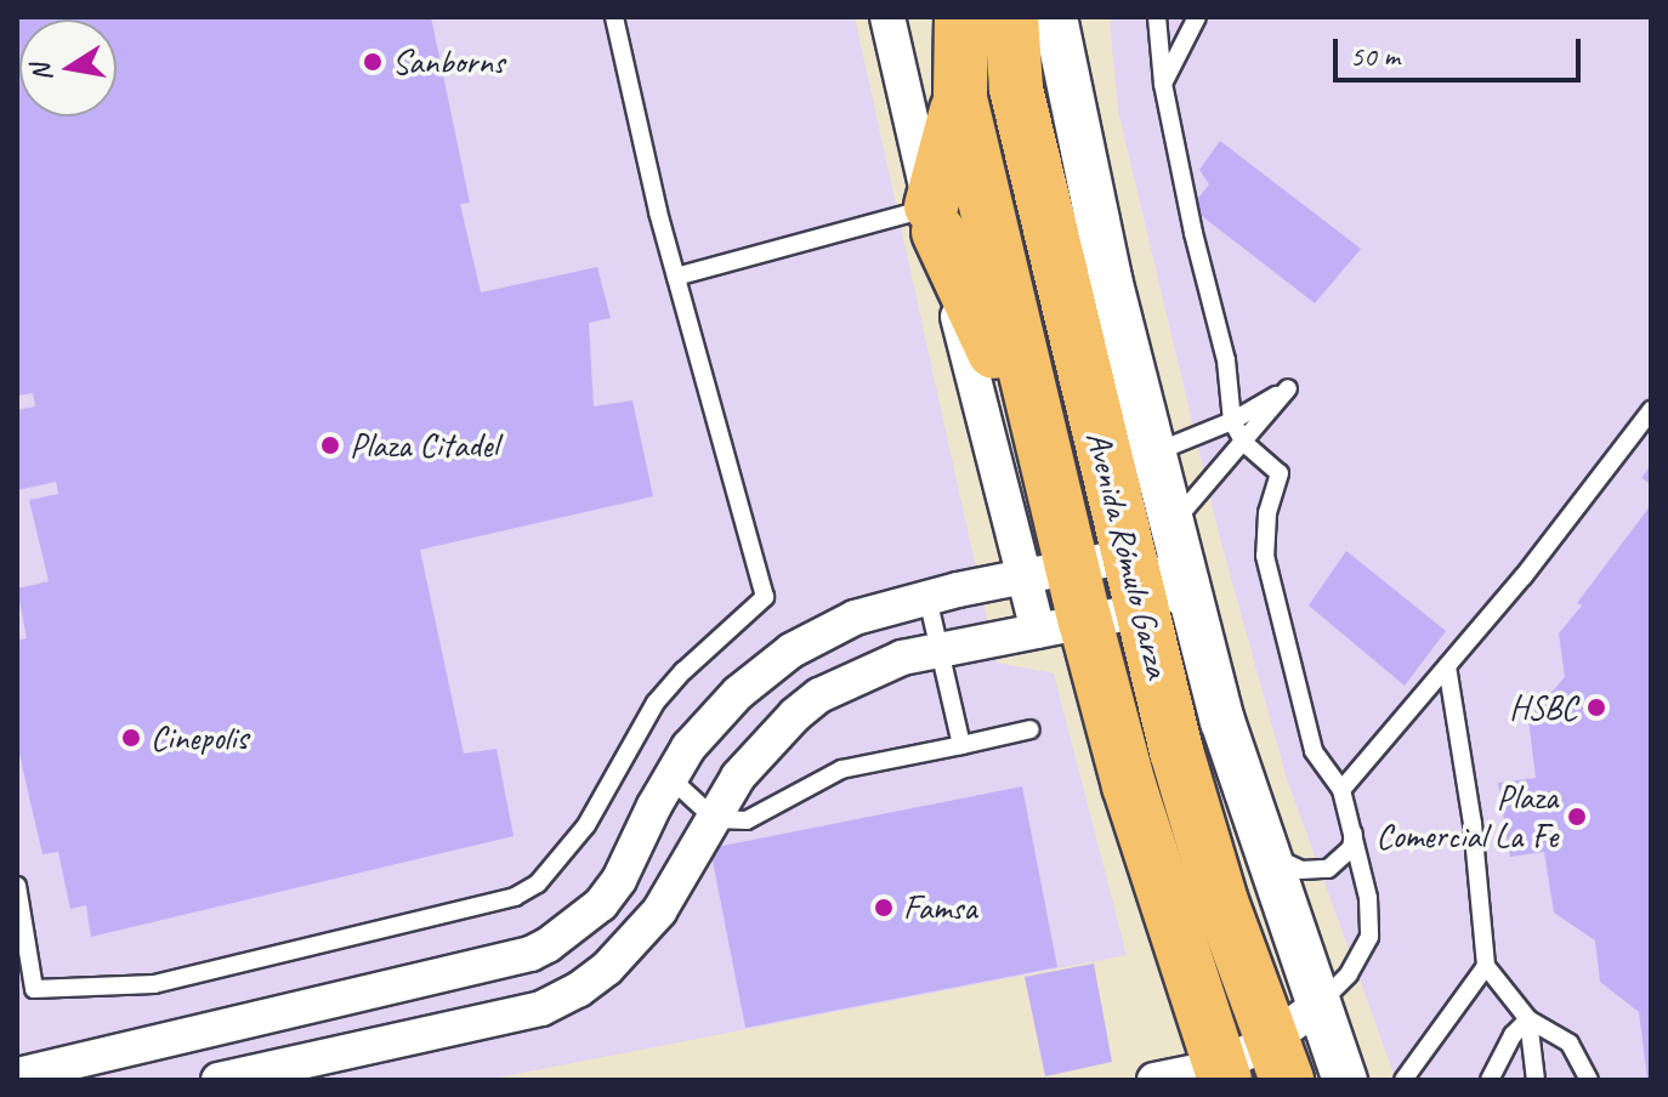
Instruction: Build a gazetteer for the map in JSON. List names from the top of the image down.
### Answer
{
  "streets": {
    "main road": ["Avenida Rómulo Garza"]
  },
  "places": [
    "Sanborns",
    "Plaza Citadel",
    "HSBC",
    "Cinepolis",
    "Plaza Comercial La Fe",
    "Famsa"
  ],
  "scale_bar": "50 m",
  "north": "left"
}
